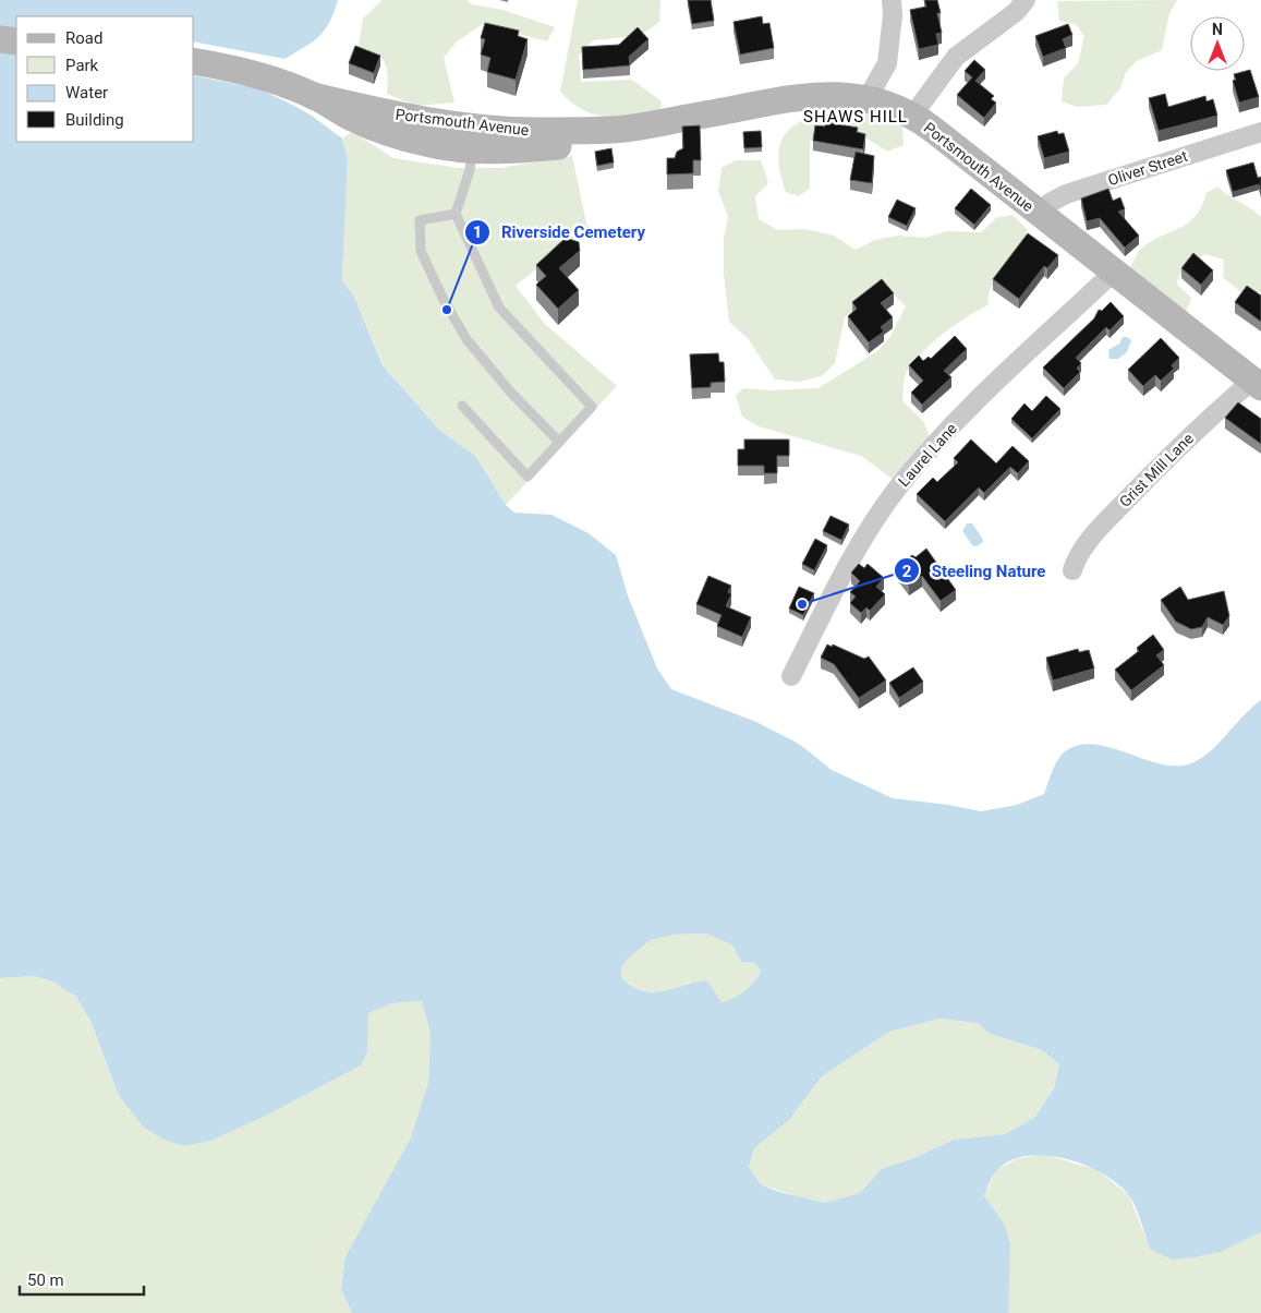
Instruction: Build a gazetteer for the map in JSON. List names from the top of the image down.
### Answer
{
  "streets": {
    "main road": ["Portsmouth Avenue"],
    "street": ["Oliver Street", "Laurel Lane", "Grist Mill Lane"]
  },
  "crossings": [
    ["Portsmouth Avenue", "Oliver Street"],
    ["Portsmouth Avenue", "Laurel Lane"],
    ["Portsmouth Avenue", "Grist Mill Lane"]
  ],
  "districts": ["SHAWS HILL"],
  "places": ["Riverside Cemetery", "Steeling Nature"],
  "legend": [
    "Road",
    "Park",
    "Water",
    "Building"
  ],
  "scale_bar": "50 m",
  "north": "top"
}
